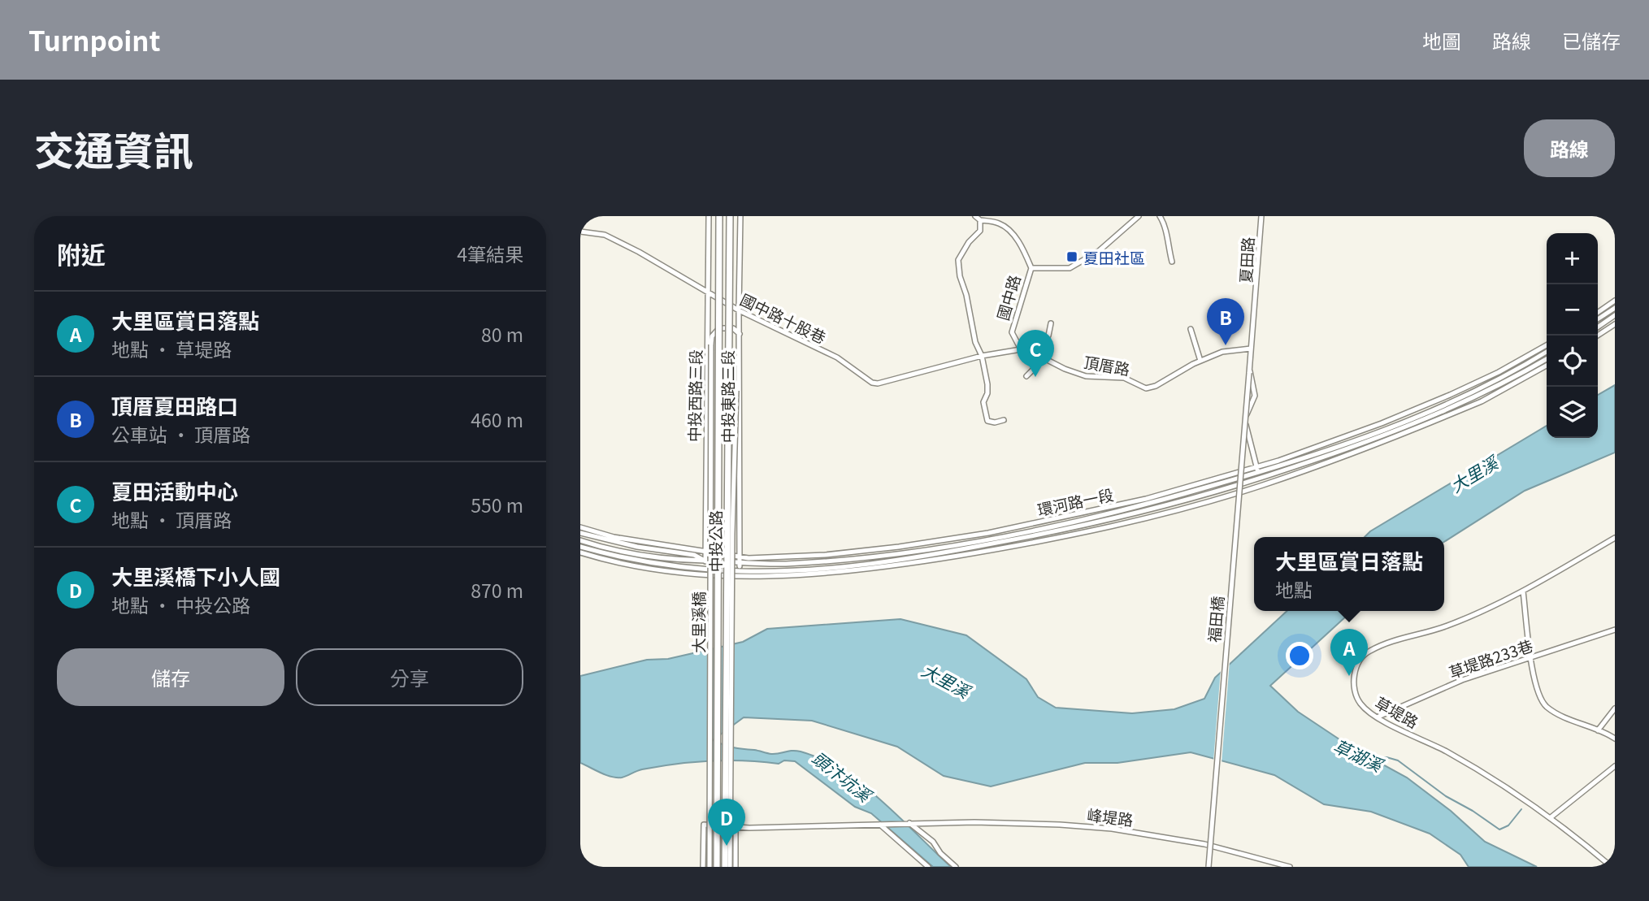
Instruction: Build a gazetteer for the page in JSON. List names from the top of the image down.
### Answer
{
  "streets": {
    "main road": ["中投公路"],
    "street": [
      "夏田路",
      "國中路",
      "國中路十股巷",
      "頂厝路",
      "中投西路三段",
      "中投東路三段",
      "環河路一段",
      "福田橋",
      "大里溪橋",
      "草堤路233巷",
      "草堤路",
      "峰堤路"
    ]
  },
  "crossings": [
    ["夏田路", "頂厝路"],
    ["夏田路", "福田橋"],
    ["國中路", "頂厝路"],
    ["國中路十股巷", "中投西路三段"],
    ["國中路十股巷", "中投東路三段"],
    ["中投西路三段", "環河路一段"],
    ["中投西路三段", "大里溪橋"],
    ["中投東路三段", "環河路一段"],
    ["草堤路233巷", "草堤路"]
  ],
  "water": ["大里溪", "草湖溪", "頭汴坑溪"],
  "places": {
    "transit": ["夏田社區"]
  },
  "page": {
    "header": "Turnpoint",
    "nav": ["地圖", "路線", "已儲存"],
    "title": "交通資訊",
    "buttons": [
      "路線",
      ["儲存", "分享"]
    ],
    "heading": ["附近", "4筆結果"],
    "map_buttons": ["+", "−"],
    "list": [
      {
        "mark": "A",
        "name": "大里區賞日落點",
        "note": "地點 · 草堤路",
        "value": "80 m"
      },
      {
        "mark": "B",
        "name": "頂厝夏田路口",
        "note": "公車站 · 頂厝路",
        "value": "460 m"
      },
      {
        "mark": "C",
        "name": "夏田活動中心",
        "note": "地點 · 頂厝路",
        "value": "550 m"
      },
      {
        "mark": "D",
        "name": "大里溪橋下小人國",
        "note": "地點 · 中投公路",
        "value": "870 m"
      }
    ],
    "pins": [
      "B",
      "C",
      "A",
      "D"
    ],
    "popup": ["大里區賞日落點", "地點"]
  }
}
